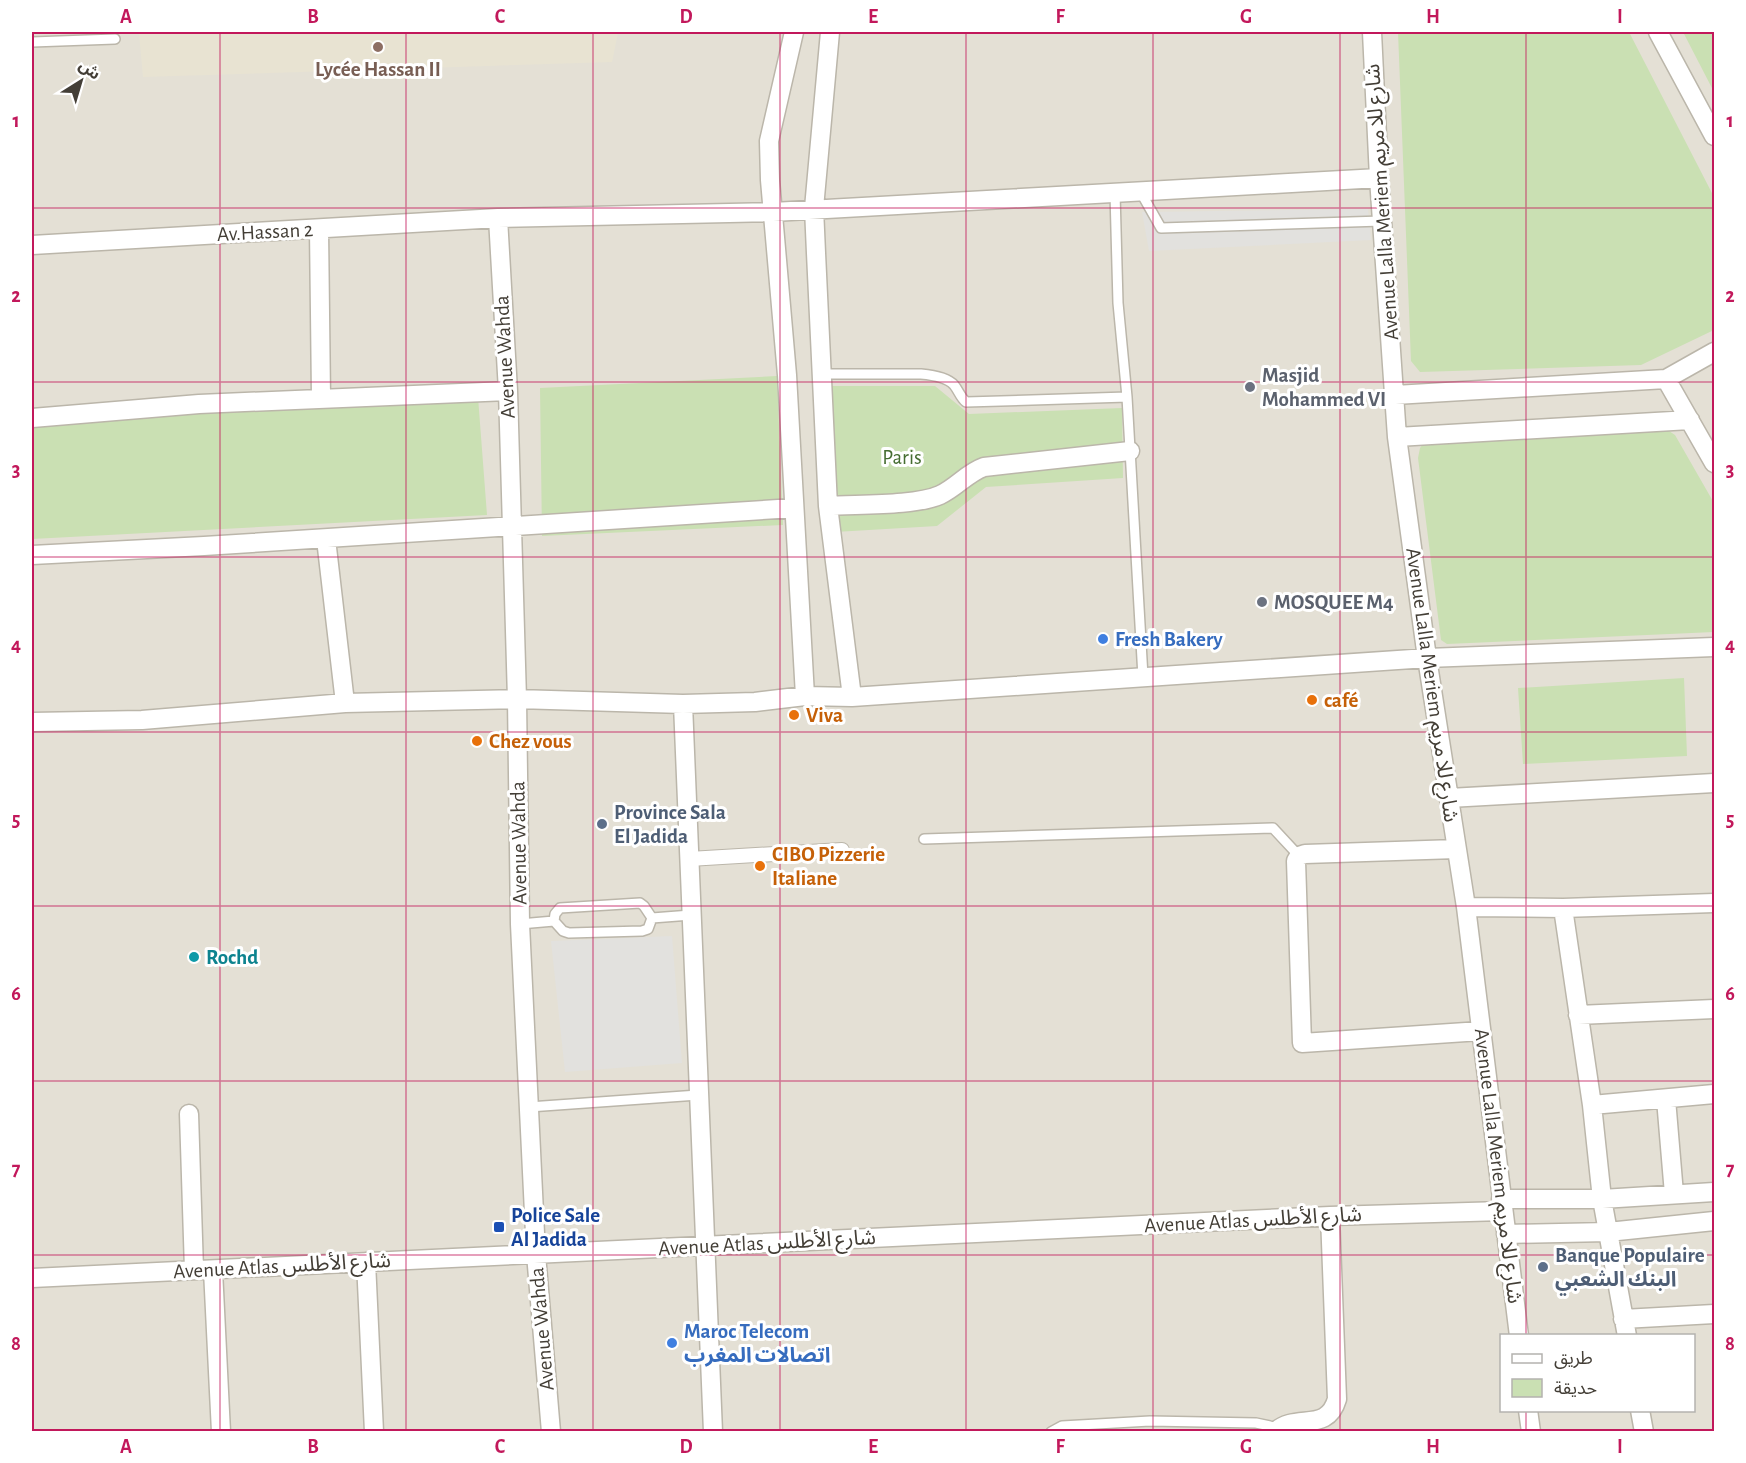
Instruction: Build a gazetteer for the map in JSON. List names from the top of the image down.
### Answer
{
  "streets": {
    "street": [
      "Avenue Lalla Meriem شارع للا مريم",
      "Av.Hassan 2",
      "Avenue Wahda",
      "Avenue Atlas شارع الأطلس"
    ]
  },
  "crossings": [
    ["Avenue Lalla Meriem شارع للا مريم", "Av.Hassan 2"],
    ["Avenue Lalla Meriem شارع للا مريم", "Avenue Atlas شارع الأطلس"],
    ["Av.Hassan 2", "Avenue Wahda"],
    ["Avenue Wahda", "Avenue Atlas شارع الأطلس"]
  ],
  "parks": ["Paris"],
  "places": {
    "other": [
      "Lycée Hassan II",
      "Masjid Mohammed VI",
      "MOSQUEE M4",
      "Fresh Bakery",
      "café",
      "Viva",
      "Chez vous",
      "Province Sala El Jadida",
      "CIBO Pizzerie Italiane",
      "Rochd",
      "Banque Populaire البنك الشعبي",
      "Maroc Telecom اتصالات المغرب"
    ],
    "transit": ["Police Sale Al Jadida"]
  },
  "legend": ["طريق", "حديقة"],
  "north": "top right",
  "grid": {
    "columns": [
      "A",
      "B",
      "C",
      "D",
      "E",
      "F",
      "G",
      "H",
      "I"
    ],
    "rows": [
      "1",
      "2",
      "3",
      "4",
      "5",
      "6",
      "7",
      "8"
    ]
  }
}
